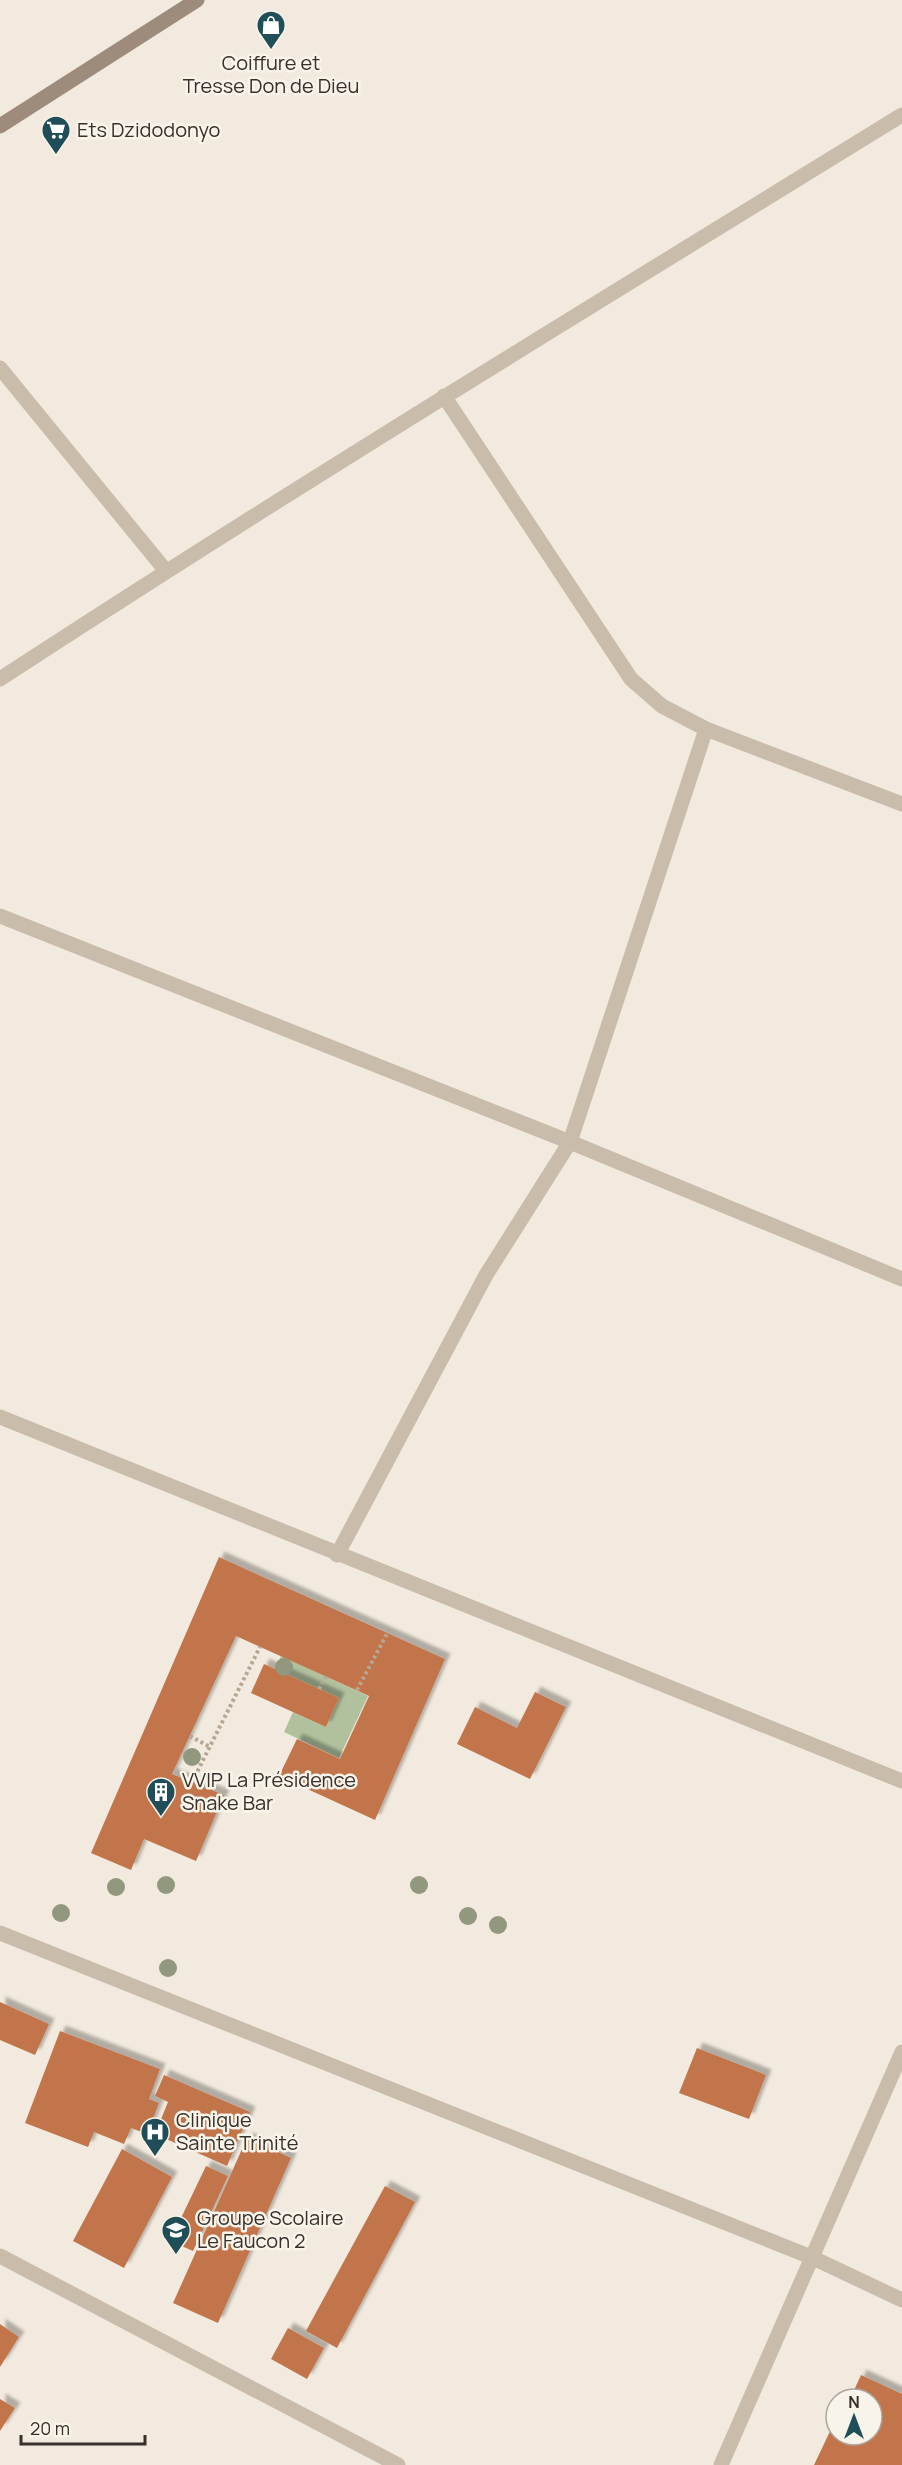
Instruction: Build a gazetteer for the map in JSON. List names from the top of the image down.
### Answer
{
  "places": {
    "shop": ["Coiffure et Tresse Don de Dieu"],
    "supermarket": ["Ets Dzidodonyo"],
    "building": ["VVIP La Présidence Snake Bar"],
    "hospital": ["Clinique Sainte Trinité"],
    "school or university": ["Groupe Scolaire Le Faucon 2"]
  },
  "scale_bar": "20 m",
  "north": "top"
}
